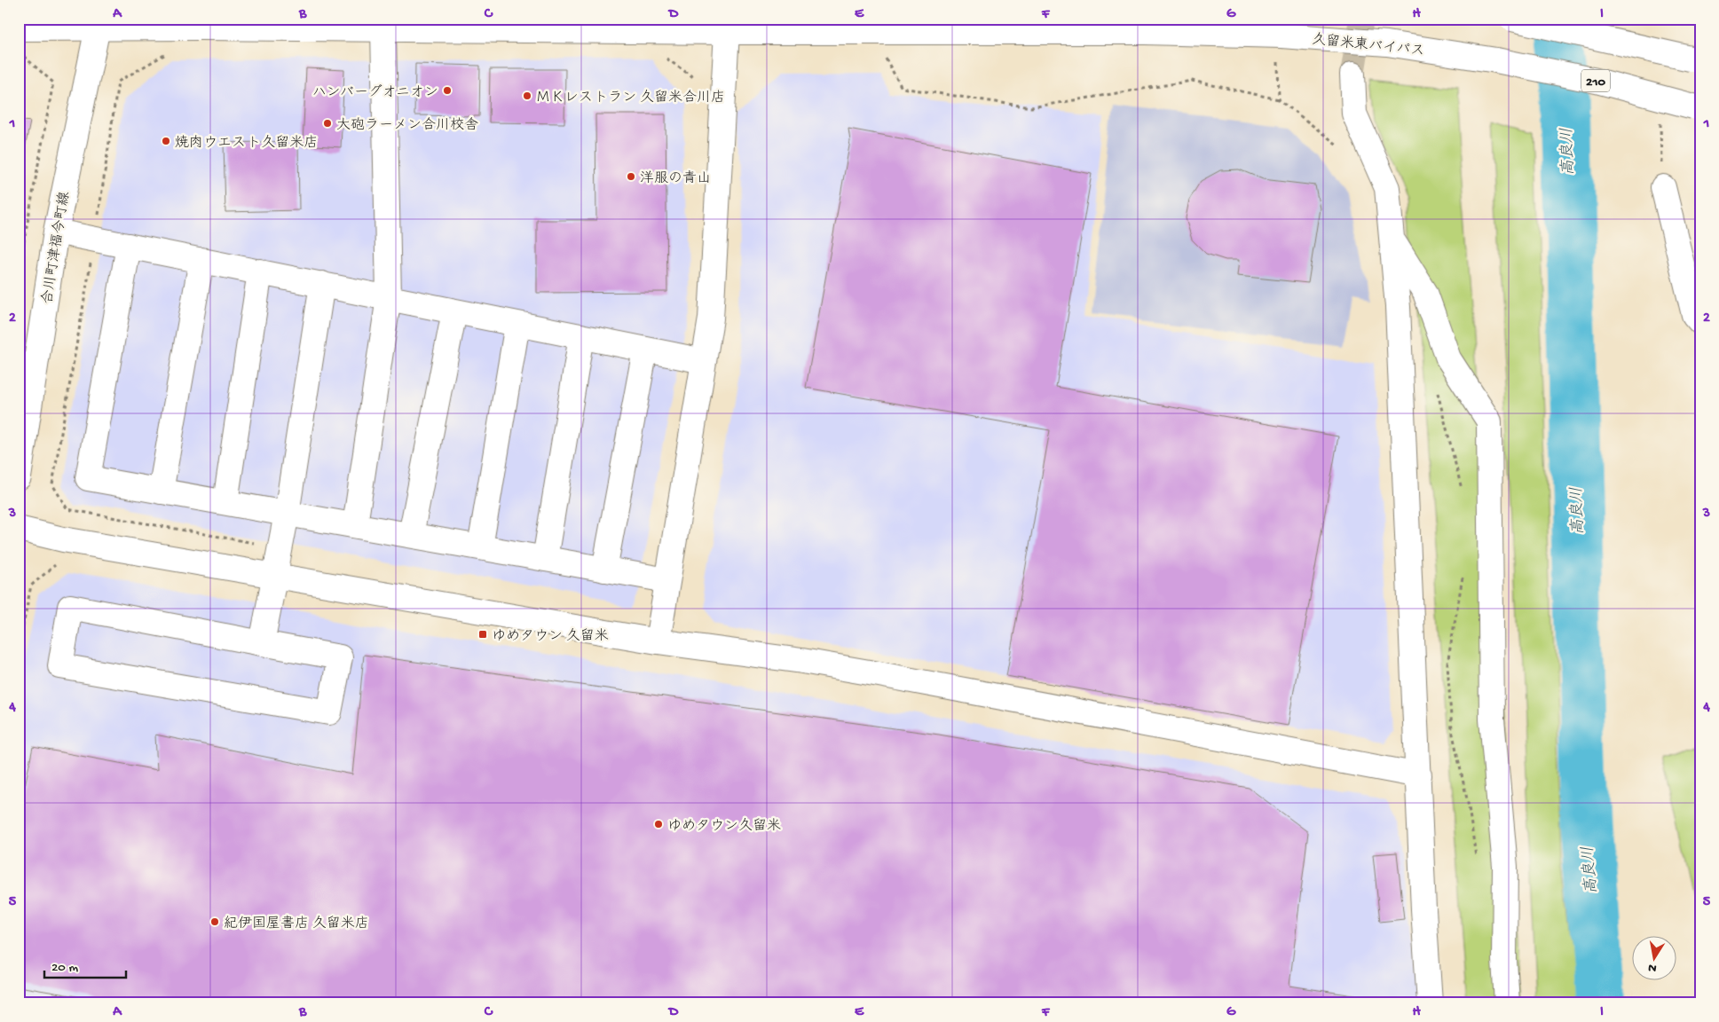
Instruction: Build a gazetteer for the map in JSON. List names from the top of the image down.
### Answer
{
  "streets": {
    "main road": ["久留米東バイパス", "210", "合川町津福今町線"]
  },
  "crossings": [
    ["久留米東バイパス", "合川町津福今町線"]
  ],
  "water": ["高良川"],
  "places": {
    "other": [
      "ハンバーグオニオン",
      "ＭＫレストラン 久留米合川店",
      "大砲ラーメン合川校舎",
      "焼肉ウエスト久留米店",
      "洋服の青山",
      "ゆめタウン久留米",
      "紀伊国屋書店 久留米店"
    ],
    "transit": ["ゆめタウン 久留米"]
  },
  "scale_bar": "20 m",
  "north": "bottom",
  "grid": {
    "columns": [
      "A",
      "B",
      "C",
      "D",
      "E",
      "F",
      "G",
      "H",
      "I"
    ],
    "rows": [
      "1",
      "2",
      "3",
      "4",
      "5"
    ]
  }
}
